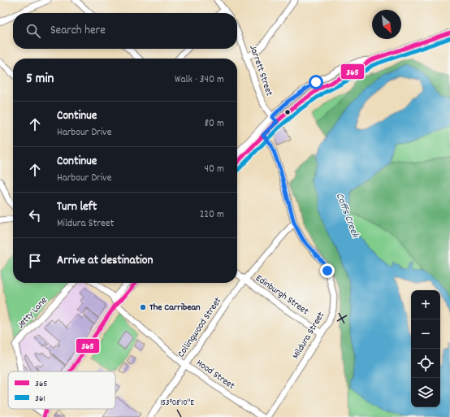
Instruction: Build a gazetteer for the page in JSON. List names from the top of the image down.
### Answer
{
  "streets": {
    "street": [
      "Jarrett Street",
      "Edinburgh Street",
      "Jetty Lane",
      "Collingwood Street",
      "Mildura Street",
      "Hood Street"
    ]
  },
  "crossings": [
    ["Edinburgh Street", "Collingwood Street"],
    ["Edinburgh Street", "Mildura Street"],
    ["Collingwood Street", "Mildura Street"],
    ["Collingwood Street", "Hood Street"]
  ],
  "water": ["Coffs Creek"],
  "places": ["The Carribean"],
  "lines": ["transit line 365", "transit line 361"],
  "legend": ["365", "361"],
  "north": "bottom right",
  "page": {
    "search": "Search here",
    "heading": ["5 min", "Walk · 340 m"],
    "list": [
      ["Continue", "Harbour Drive", "80 m"],
      ["Continue", "Harbour Drive", "40 m"],
      ["Turn left", "Mildura Street", "220 m"],
      "Arrive at destination"
    ],
    "map_buttons": ["+", "−"]
  },
  "coordinates": ["153°08'10\"E"]
}
